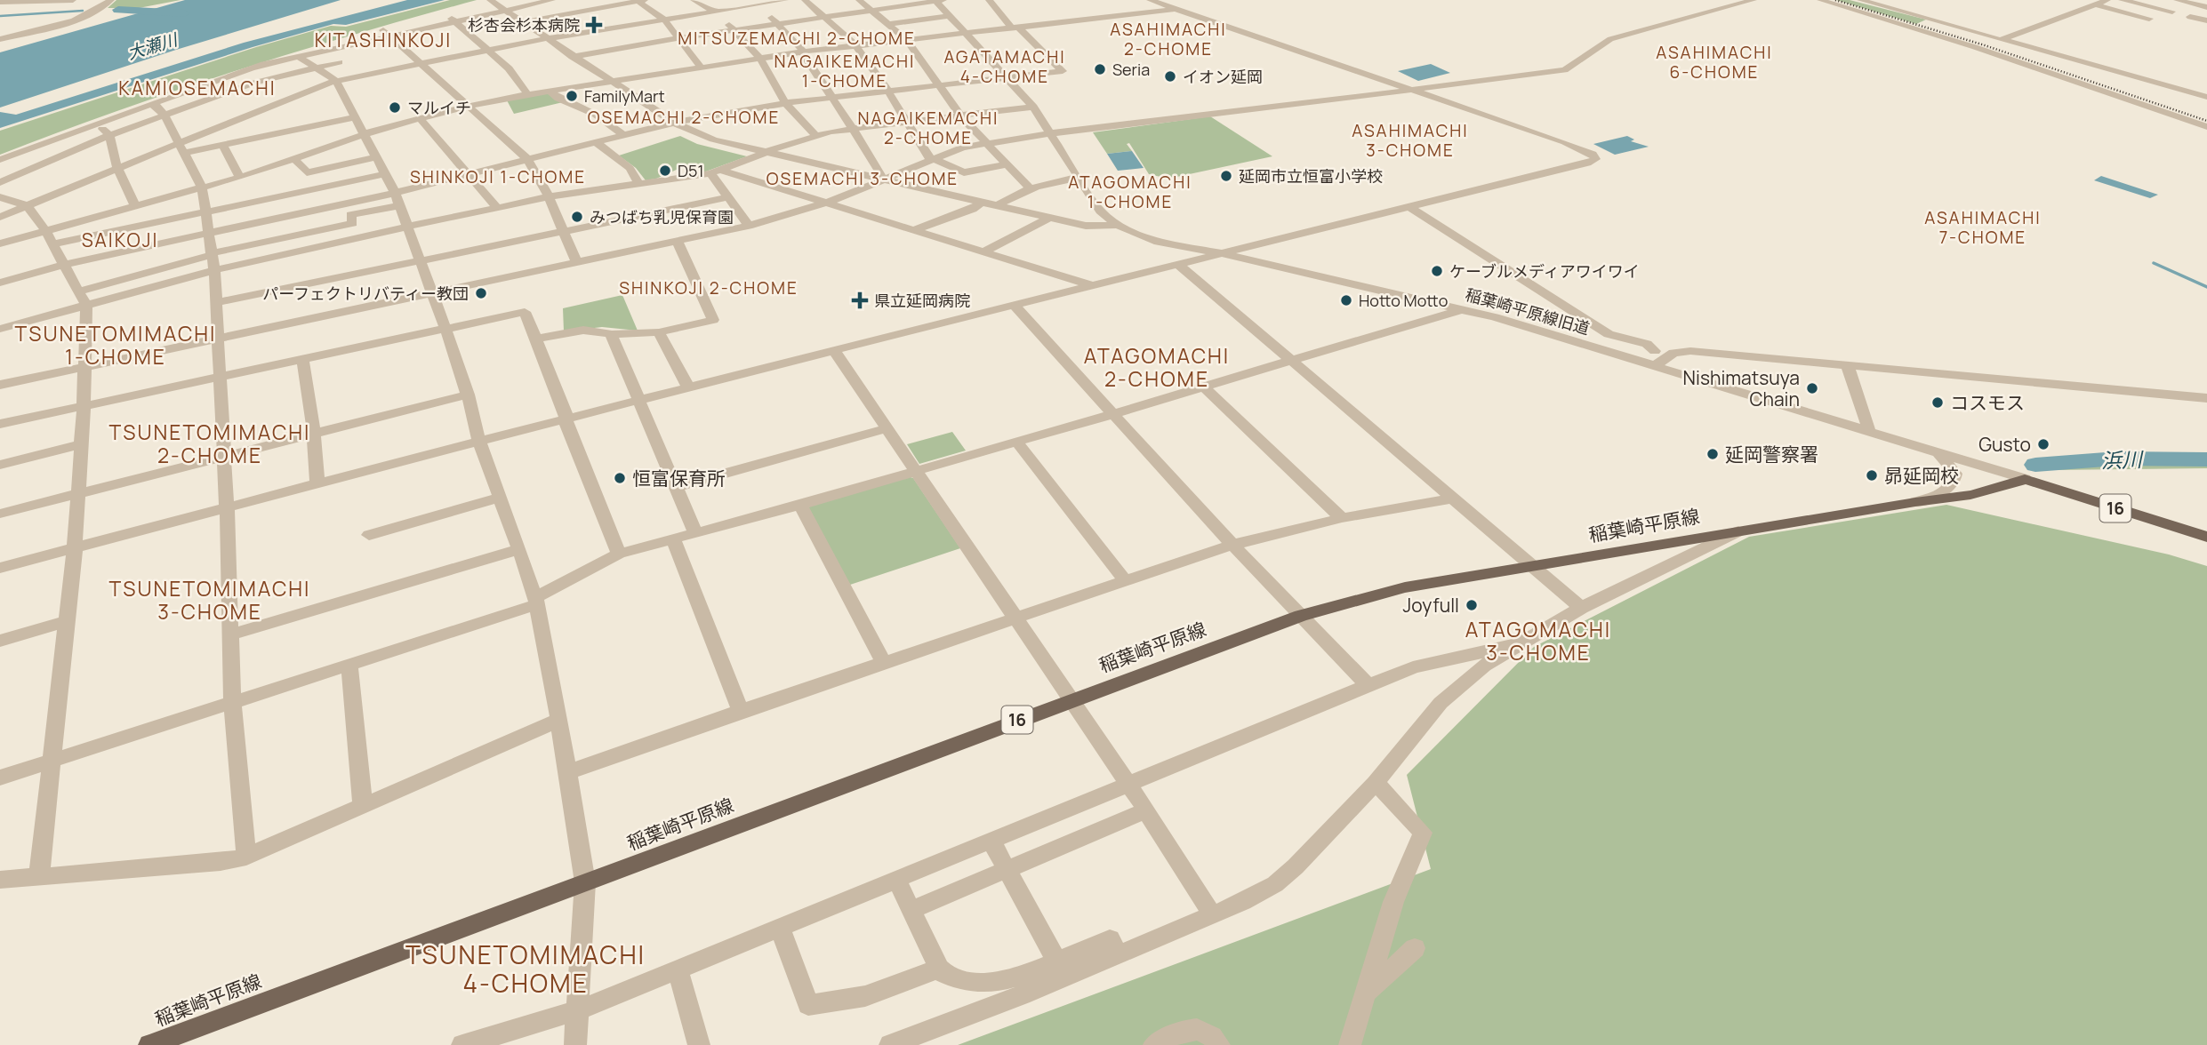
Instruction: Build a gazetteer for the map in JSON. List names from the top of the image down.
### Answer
{
  "streets": {
    "main road": ["16", "稲葉崎平原線"],
    "street": ["稲葉崎平原線旧道"]
  },
  "crossings": [
    ["稲葉崎平原線旧道", "16"],
    ["稲葉崎平原線旧道", "稲葉崎平原線"],
    ["16", "稲葉崎平原線"]
  ],
  "districts": [
    "ASAHIMACHI 2-CHOME",
    "MITSUZEMACHI 2-CHOME",
    "KITASHINKOJI",
    "ASAHIMACHI 6-CHOME",
    "AGATAMACHI 4-CHOME",
    "NAGAIKEMACHI 1-CHOME",
    "KAMIOSEMACHI",
    "OSEMACHI 2-CHOME",
    "NAGAIKEMACHI 2-CHOME",
    "ASAHIMACHI 3-CHOME",
    "SHINKOJI 1-CHOME",
    "OSEMACHI 3-CHOME",
    "ATAGOMACHI 1-CHOME",
    "ASAHIMACHI 7-CHOME",
    "SAIKOJI",
    "SHINKOJI 2-CHOME",
    "TSUNETOMIMACHI 1-CHOME",
    "ATAGOMACHI 2-CHOME",
    "TSUNETOMIMACHI 2-CHOME",
    "TSUNETOMIMACHI 3-CHOME",
    "ATAGOMACHI 3-CHOME",
    "TSUNETOMIMACHI 4-CHOME"
  ],
  "water": ["大瀬川", "浜川"],
  "places": {
    "health": ["杉杏会杉本病院", "県立延岡病院"],
    "other": [
      "Seria",
      "イオン延岡",
      "FamilyMart",
      "マルイチ",
      "D51",
      "延岡市立恒富小学校",
      "みつばち乳児保育園",
      "ケーブルメディアワイワイ",
      "パーフェクトリバティー教団",
      "Hotto Motto",
      "Nishimatsuya Chain",
      "コスモス",
      "Gusto",
      "延岡警察署",
      "昴延岡校",
      "恒富保育所",
      "Joyfull"
    ]
  }
}
